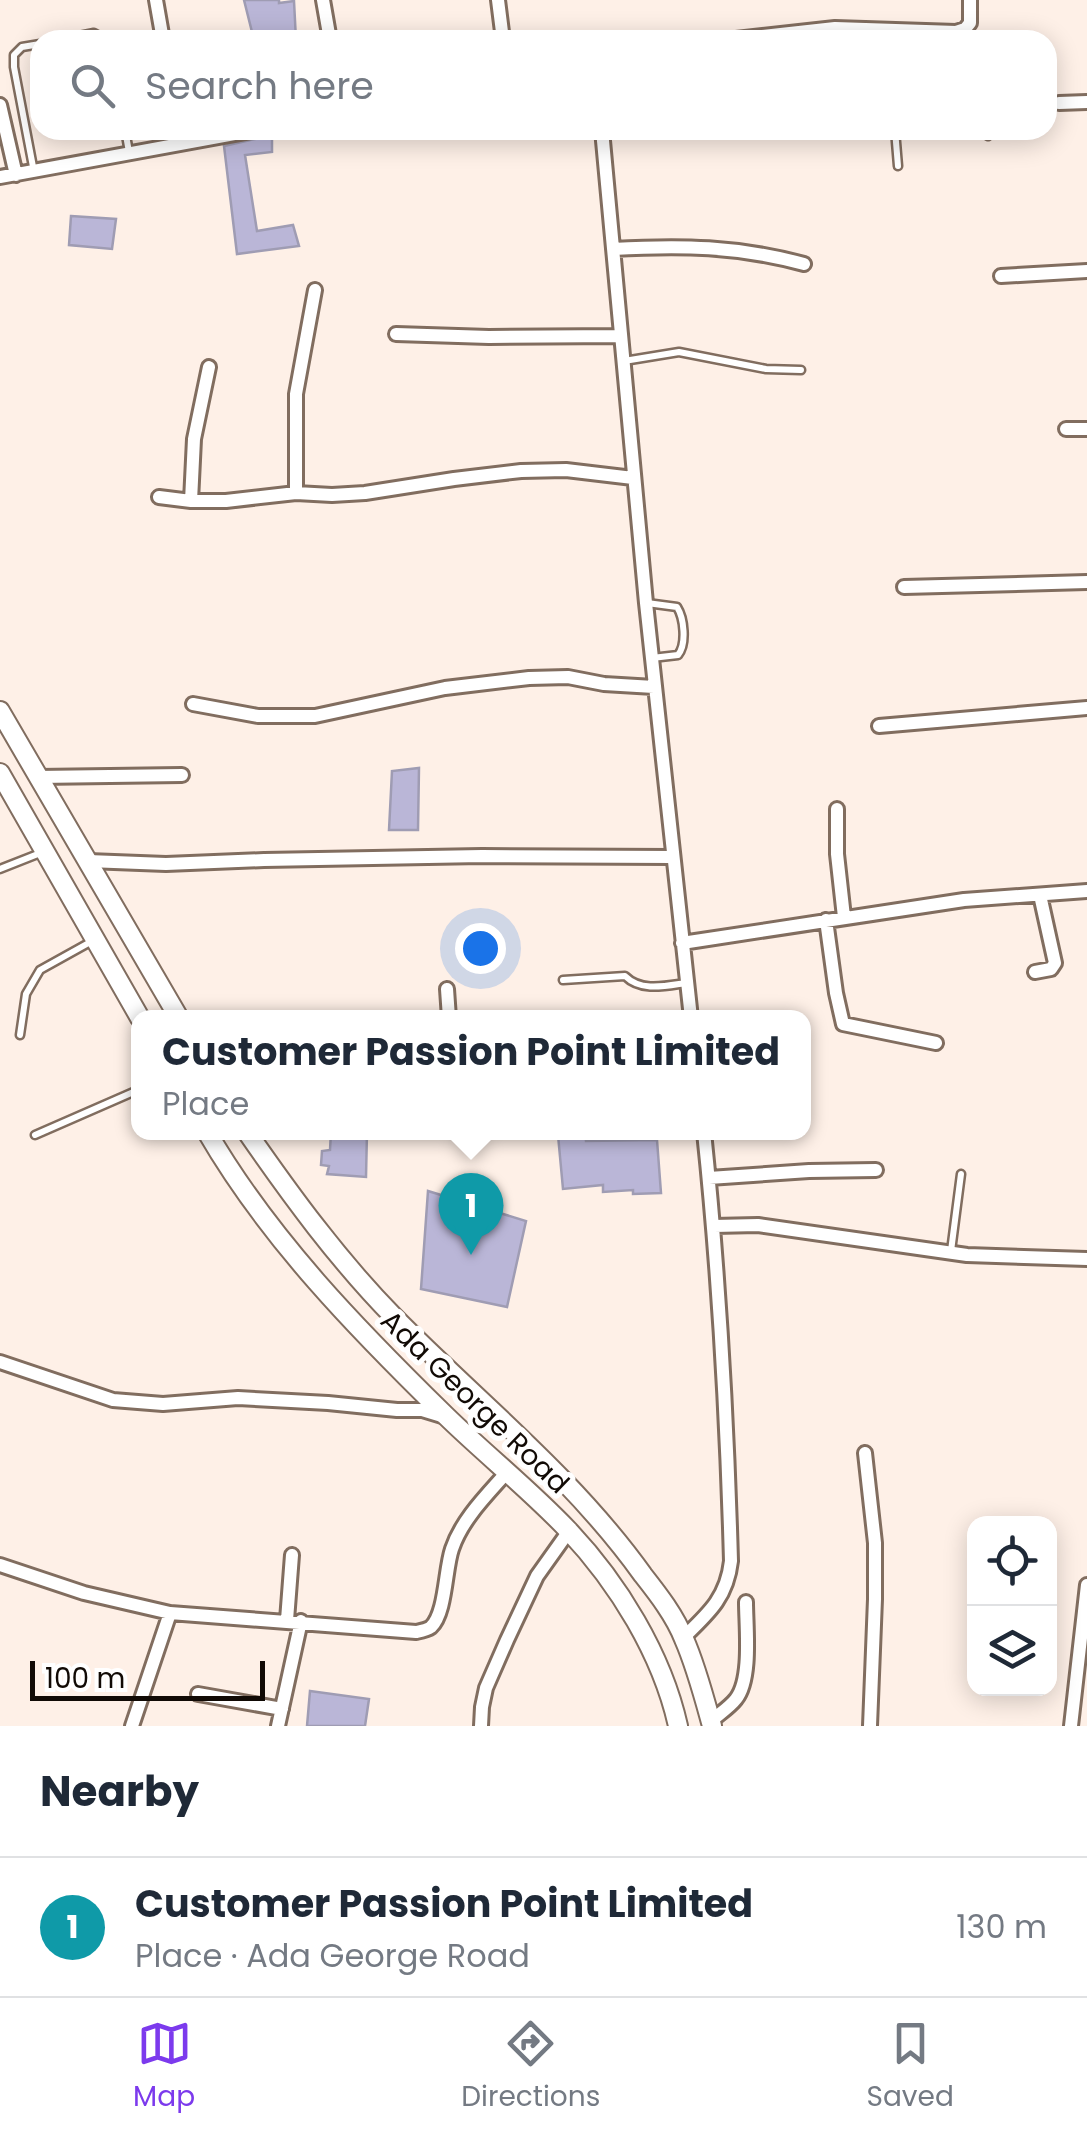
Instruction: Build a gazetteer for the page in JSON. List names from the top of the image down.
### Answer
{
  "streets": {
    "main road": ["Ada George Road"]
  },
  "scale_bar": "100 m",
  "page": {
    "search": "Search here",
    "popup": ["Customer Passion Point Limited", "Place"],
    "pins": "1",
    "scale": "100 m",
    "heading": "Nearby",
    "list": [
      {
        "mark": "1",
        "name": "Customer Passion Point Limited",
        "note": "Place · Ada George Road",
        "value": "130 m"
      }
    ],
    "nav": ["Map", "Directions", "Saved"]
  }
}
